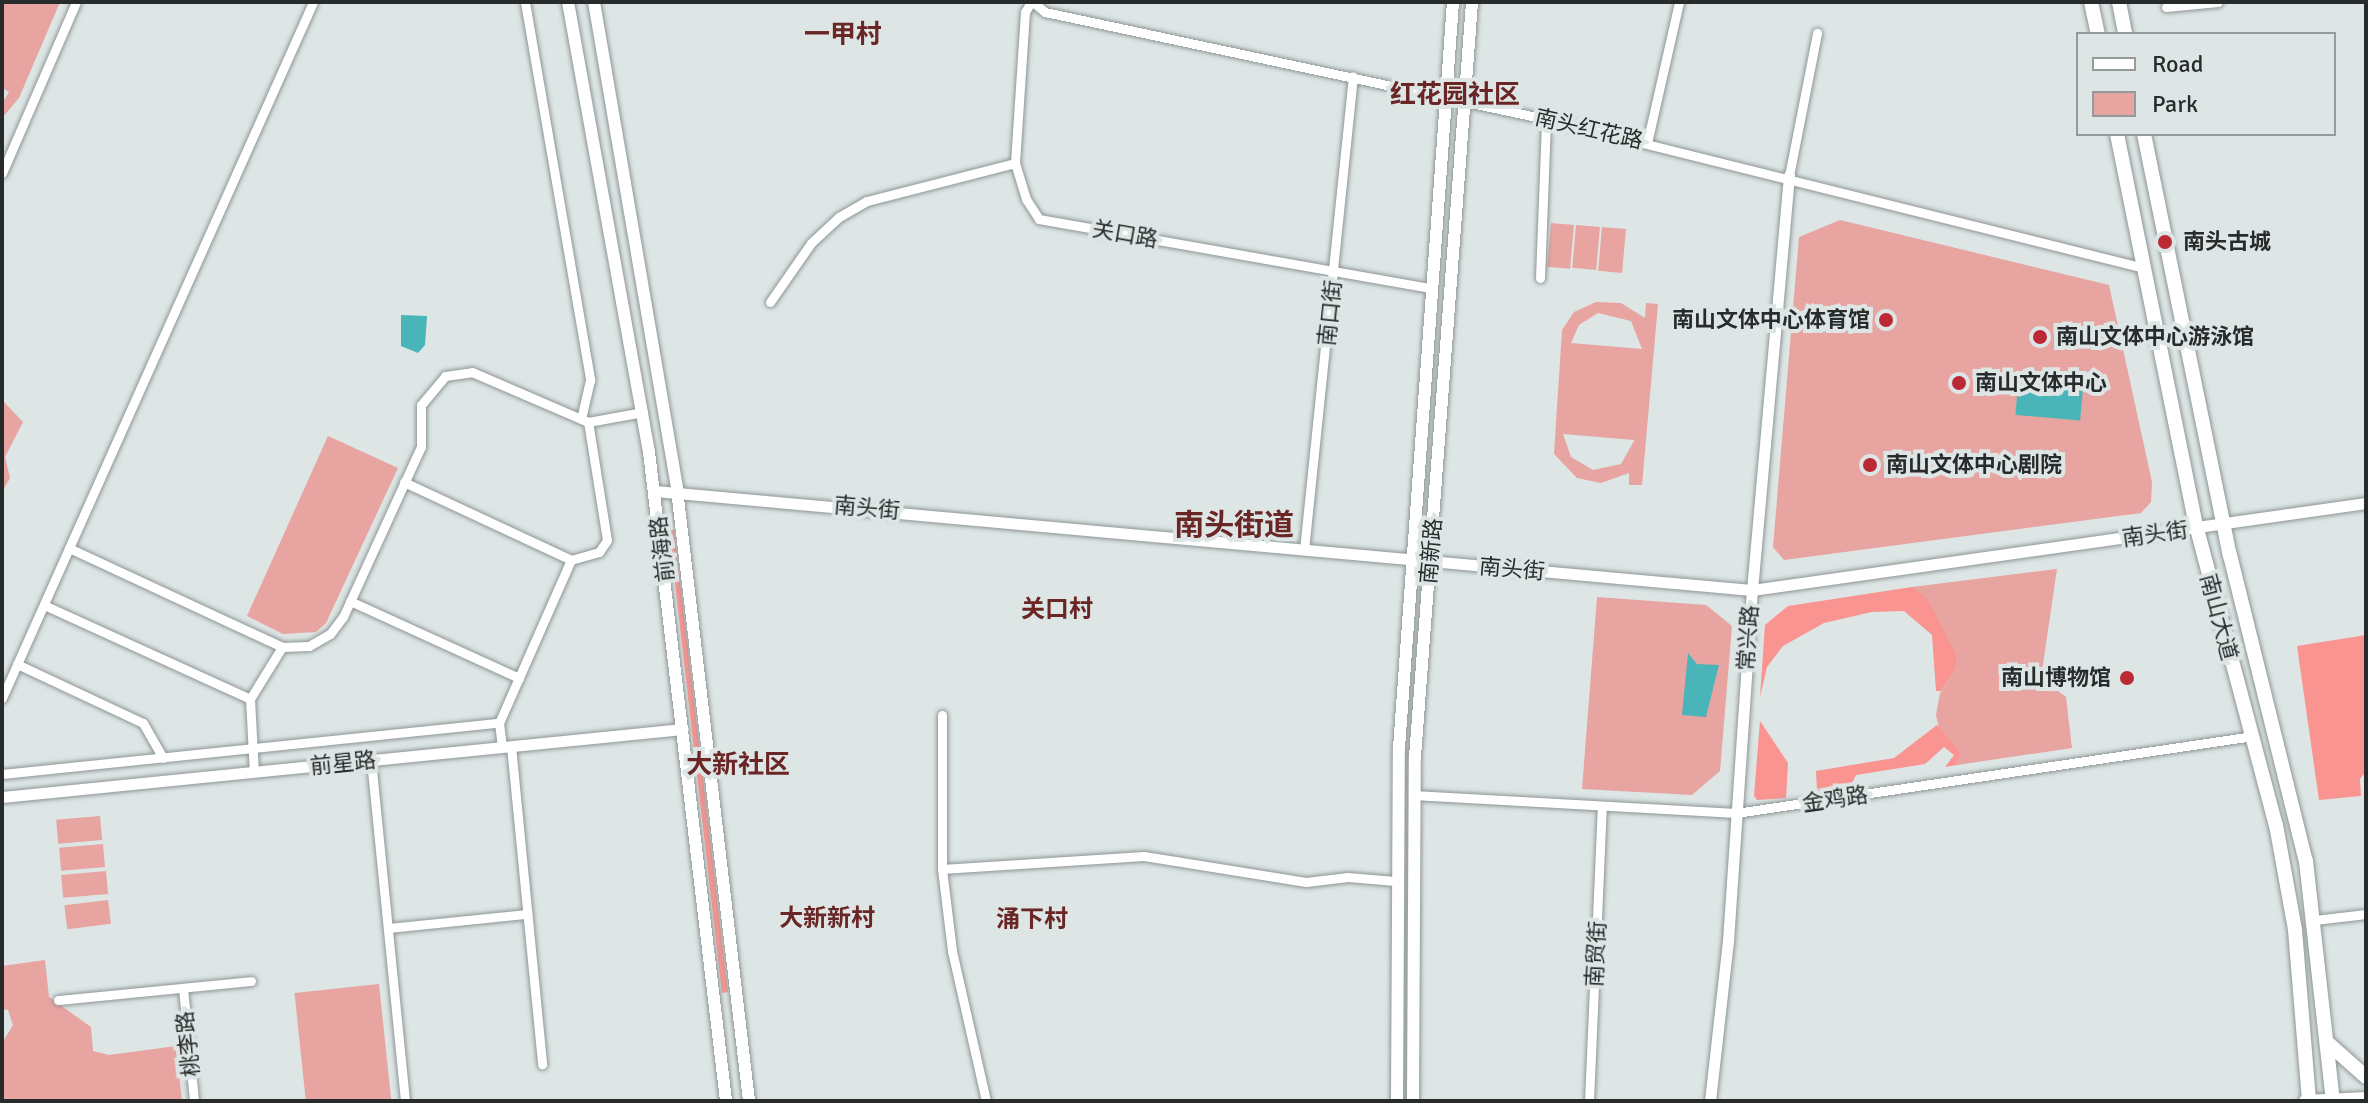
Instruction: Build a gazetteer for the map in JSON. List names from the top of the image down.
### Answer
{
  "streets": {
    "main road": ["前海路", "南新路", "南山大道"],
    "street": [
      "南头红花路",
      "关口路",
      "南口街",
      "南头街",
      "常兴路",
      "前星路",
      "金鸡路",
      "南贸街",
      "桃李路"
    ]
  },
  "crossings": [
    ["南头红花路", "关口路"],
    ["南头红花路", "南口街"],
    ["南头红花路", "南新路"],
    ["南头红花路", "南山大道"],
    ["南头红花路", "常兴路"],
    ["关口路", "南口街"],
    ["关口路", "南新路"],
    ["南口街", "南头街"],
    ["南头街", "前海路"],
    ["南头街", "南新路"],
    ["南头街", "南山大道"],
    ["南头街", "常兴路"],
    ["前海路", "前星路"],
    ["南新路", "金鸡路"],
    ["南山大道", "金鸡路"],
    ["常兴路", "金鸡路"],
    ["金鸡路", "南贸街"]
  ],
  "districts": [
    "一甲村",
    "红花园社区",
    "南头街道",
    "关口村",
    "大新社区",
    "大新新村",
    "涌下村"
  ],
  "places": [
    "南头古城",
    "南山文体中心体育馆",
    "南山文体中心游泳馆",
    "南山文体中心",
    "南山文体中心剧院",
    "南山博物馆"
  ],
  "legend": ["Road", "Park"]
}
